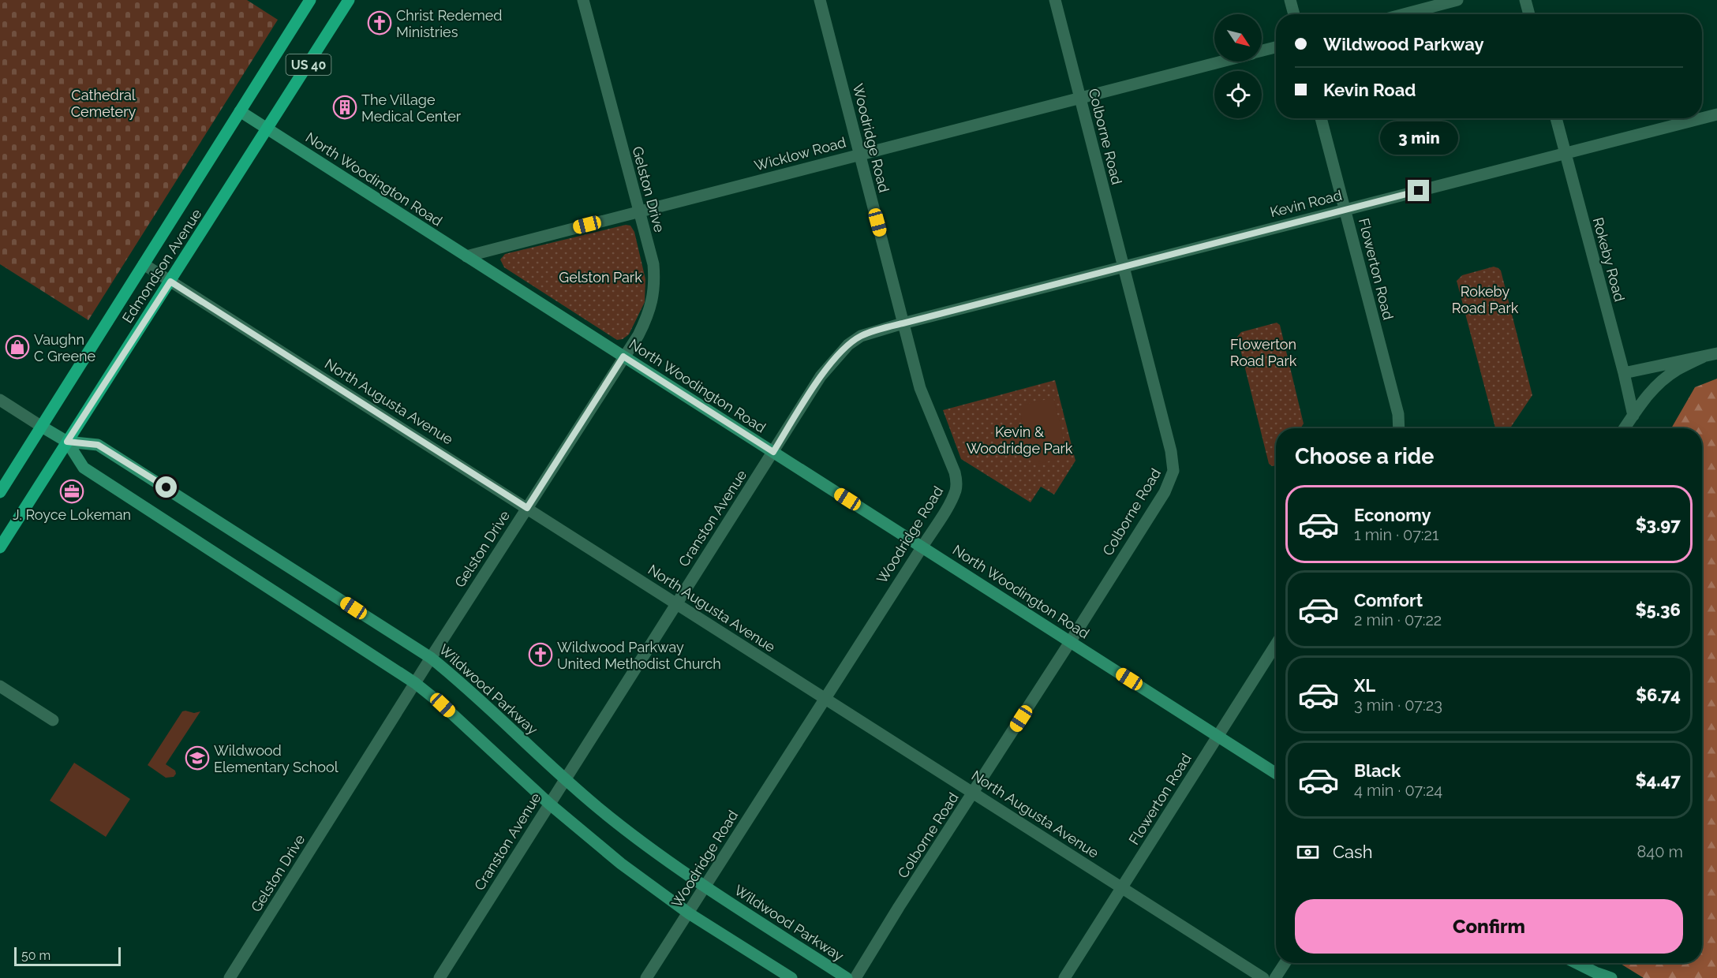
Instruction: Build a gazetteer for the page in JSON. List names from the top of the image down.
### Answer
{
  "streets": {
    "main road": ["US 40", "Edmondson Avenue"],
    "street": [
      "Colborne Road",
      "Woodridge Road",
      "Wicklow Road",
      "North Woodington Road",
      "Gelston Drive",
      "Kevin Road",
      "Rokeby Road",
      "Flowerton Road",
      "North Augusta Avenue",
      "Cranston Avenue",
      "Wildwood Parkway"
    ]
  },
  "crossings": [
    ["Colborne Road", "Wicklow Road"],
    ["Colborne Road", "North Woodington Road"],
    ["Colborne Road", "Kevin Road"],
    ["Colborne Road", "North Augusta Avenue"],
    ["Woodridge Road", "Wicklow Road"],
    ["Woodridge Road", "North Woodington Road"],
    ["Woodridge Road", "Kevin Road"],
    ["Woodridge Road", "North Augusta Avenue"],
    ["Woodridge Road", "Cranston Avenue"],
    ["Woodridge Road", "Wildwood Parkway"],
    ["Wicklow Road", "North Woodington Road"],
    ["Wicklow Road", "Gelston Drive"],
    ["North Woodington Road", "Gelston Drive"],
    ["North Woodington Road", "Edmondson Avenue"],
    ["North Woodington Road", "Flowerton Road"],
    ["North Woodington Road", "Cranston Avenue"],
    ["Gelston Drive", "North Augusta Avenue"],
    ["Gelston Drive", "Wildwood Parkway"],
    ["Kevin Road", "Rokeby Road"],
    ["Kevin Road", "Flowerton Road"],
    ["Kevin Road", "Cranston Avenue"],
    ["Edmondson Avenue", "North Augusta Avenue"],
    ["Edmondson Avenue", "Wildwood Parkway"],
    ["Flowerton Road", "North Augusta Avenue"],
    ["North Augusta Avenue", "Cranston Avenue"],
    ["Cranston Avenue", "Wildwood Parkway"]
  ],
  "parks": [
    "Cathedral Cemetery",
    "Gelston Park",
    "Rokeby Road Park",
    "Flowerton Road Park",
    "Kevin & Woodridge Park"
  ],
  "places": {
    "church": ["Christ Redemed Ministries", "Wildwood Parkway United Methodist Church"],
    "building": ["The Village Medical Center"],
    "shop": ["Vaughn C Greene"],
    "office": ["J. Royce Lokeman"],
    "school or university": ["Wildwood Elementary School"]
  },
  "scale_bar": "50 m",
  "north": "bottom right",
  "page": {
    "banner": ["Wildwood Parkway", "Kevin Road"],
    "bubble": "3 min",
    "heading": "Choose a ride",
    "list": [
      {
        "name": "Economy",
        "note": "1 min · 07:21",
        "value": "$3.97"
      },
      {
        "name": "Comfort",
        "note": "2 min · 07:22",
        "value": "$5.36"
      },
      {
        "name": "XL",
        "note": "3 min · 07:23",
        "value": "$6.74"
      },
      {
        "name": "Black",
        "note": "4 min · 07:24",
        "value": "$4.47"
      }
    ],
    "pay": ["Cash", "840 m"],
    "buttons": "Confirm",
    "scale": "50 m"
  }
}
